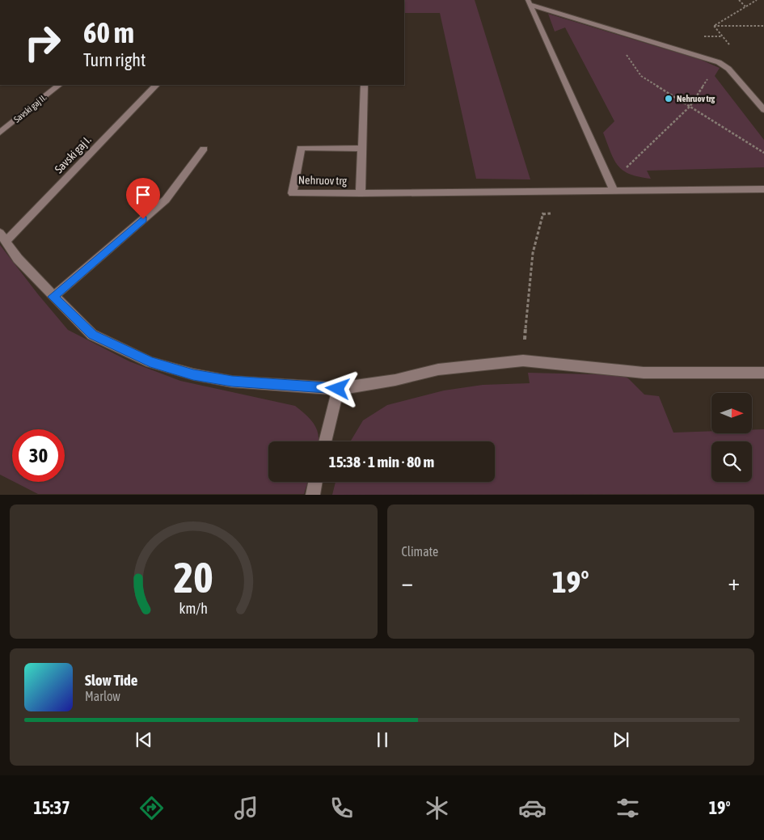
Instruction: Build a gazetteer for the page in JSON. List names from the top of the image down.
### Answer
{
  "streets": {
    "street": ["Savski gaj II.", "Savski gaj I.", "Nehruov trg"]
  },
  "places": ["Nehruov trg"],
  "north": "right",
  "page": {
    "turn": ["60 m", "Turn right"],
    "limit": "30",
    "trip": "15:38 · 1 min · 80 m",
    "tile": "Climate",
    "heat": ["−", "19°", "+"],
    "song": ["Slow Tide", "Marlow"],
    "tabs": ["15:37", "19°"],
    "gauge": ["20", "km/h"]
  }
}
